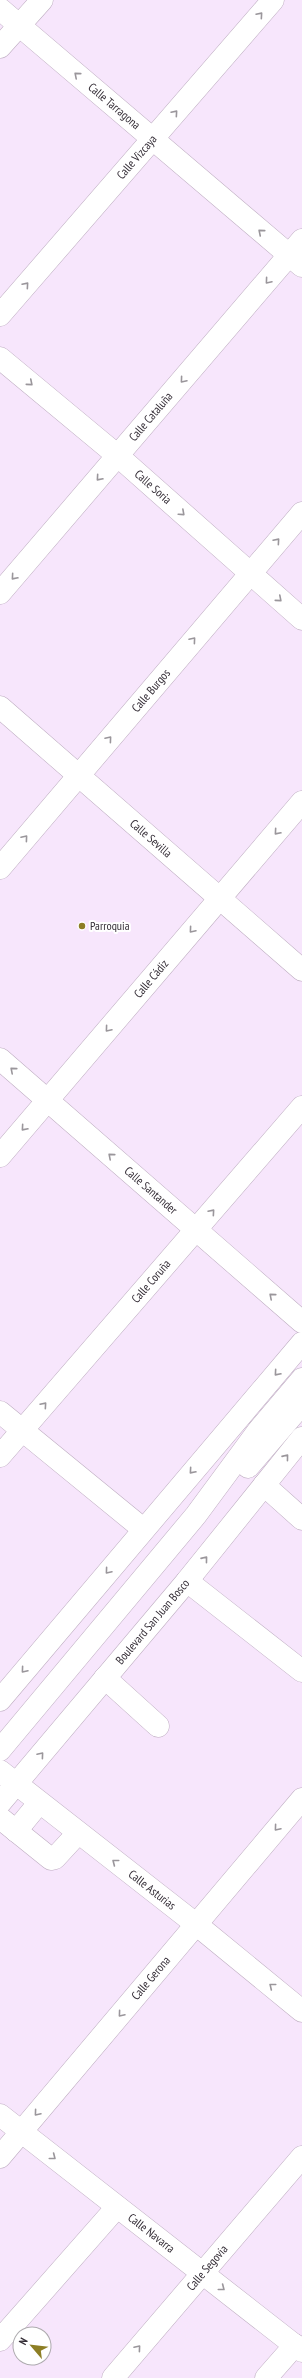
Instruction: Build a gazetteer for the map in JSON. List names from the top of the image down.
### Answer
{
  "streets": {
    "street": [
      "Calle Tarragona",
      "Calle Vizcaya",
      "Calle Cataluña",
      "Calle Soria",
      "Calle Burgos",
      "Calle Sevilla",
      "Calle Cádiz",
      "Calle Santander",
      "Calle Coruña",
      "Boulevard San Juan Bosco",
      "Calle Asturias",
      "Calle Gerona",
      "Calle Navarra",
      "Calle Segovia"
    ]
  },
  "crossings": [
    ["Calle Tarragona", "Calle Vizcaya"],
    ["Calle Tarragona", "Calle Cataluña"],
    ["Calle Cataluña", "Calle Soria"],
    ["Calle Soria", "Calle Burgos"],
    ["Calle Burgos", "Calle Sevilla"],
    ["Calle Sevilla", "Calle Cádiz"],
    ["Calle Cádiz", "Calle Santander"],
    ["Calle Santander", "Calle Coruña"],
    ["Boulevard San Juan Bosco", "Calle Asturias"],
    ["Calle Asturias", "Calle Gerona"],
    ["Calle Gerona", "Calle Navarra"],
    ["Calle Navarra", "Calle Segovia"]
  ],
  "one_way": [
    "Calle Tarragona",
    "Calle Vizcaya",
    "Calle Cataluña",
    "Calle Soria",
    "Calle Burgos",
    "Calle Cádiz",
    "Calle Santander",
    "Calle Asturias",
    "Calle Gerona",
    "Calle Navarra"
  ],
  "places": ["Parroquia"],
  "north": "top left"
}
